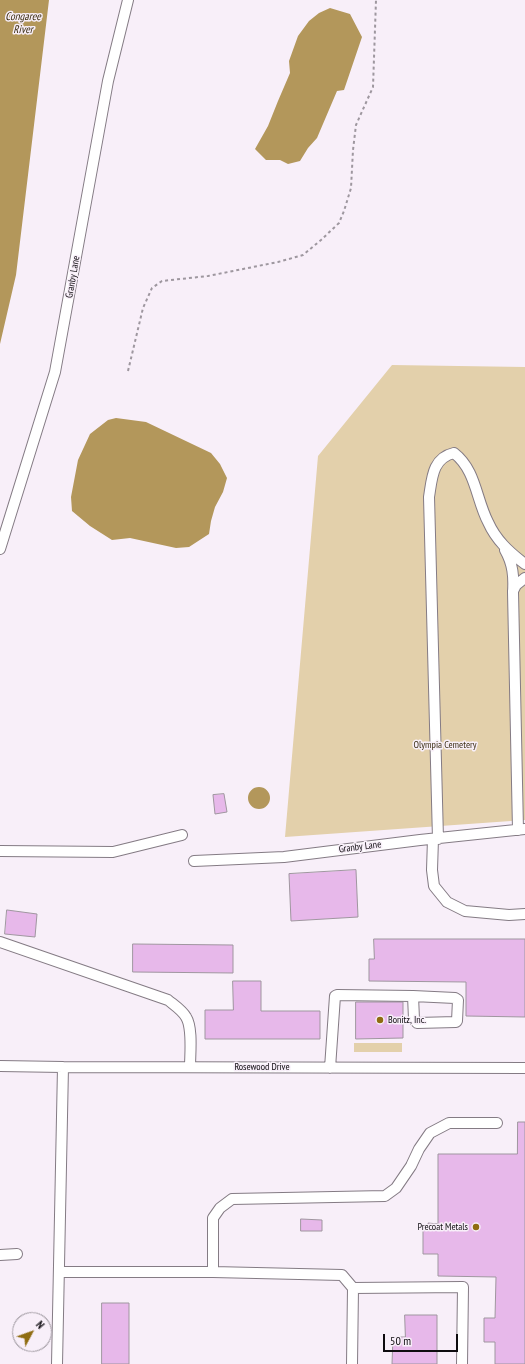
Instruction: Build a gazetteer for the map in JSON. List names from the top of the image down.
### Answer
{
  "streets": {
    "street": ["Granby Lane", "Rosewood Drive"]
  },
  "water": ["Congaree River"],
  "parks": ["Olympia Cemetery"],
  "places": ["Bonitz, Inc.", "Precoat Metals"],
  "scale_bar": "50 m",
  "north": "top right"
}
